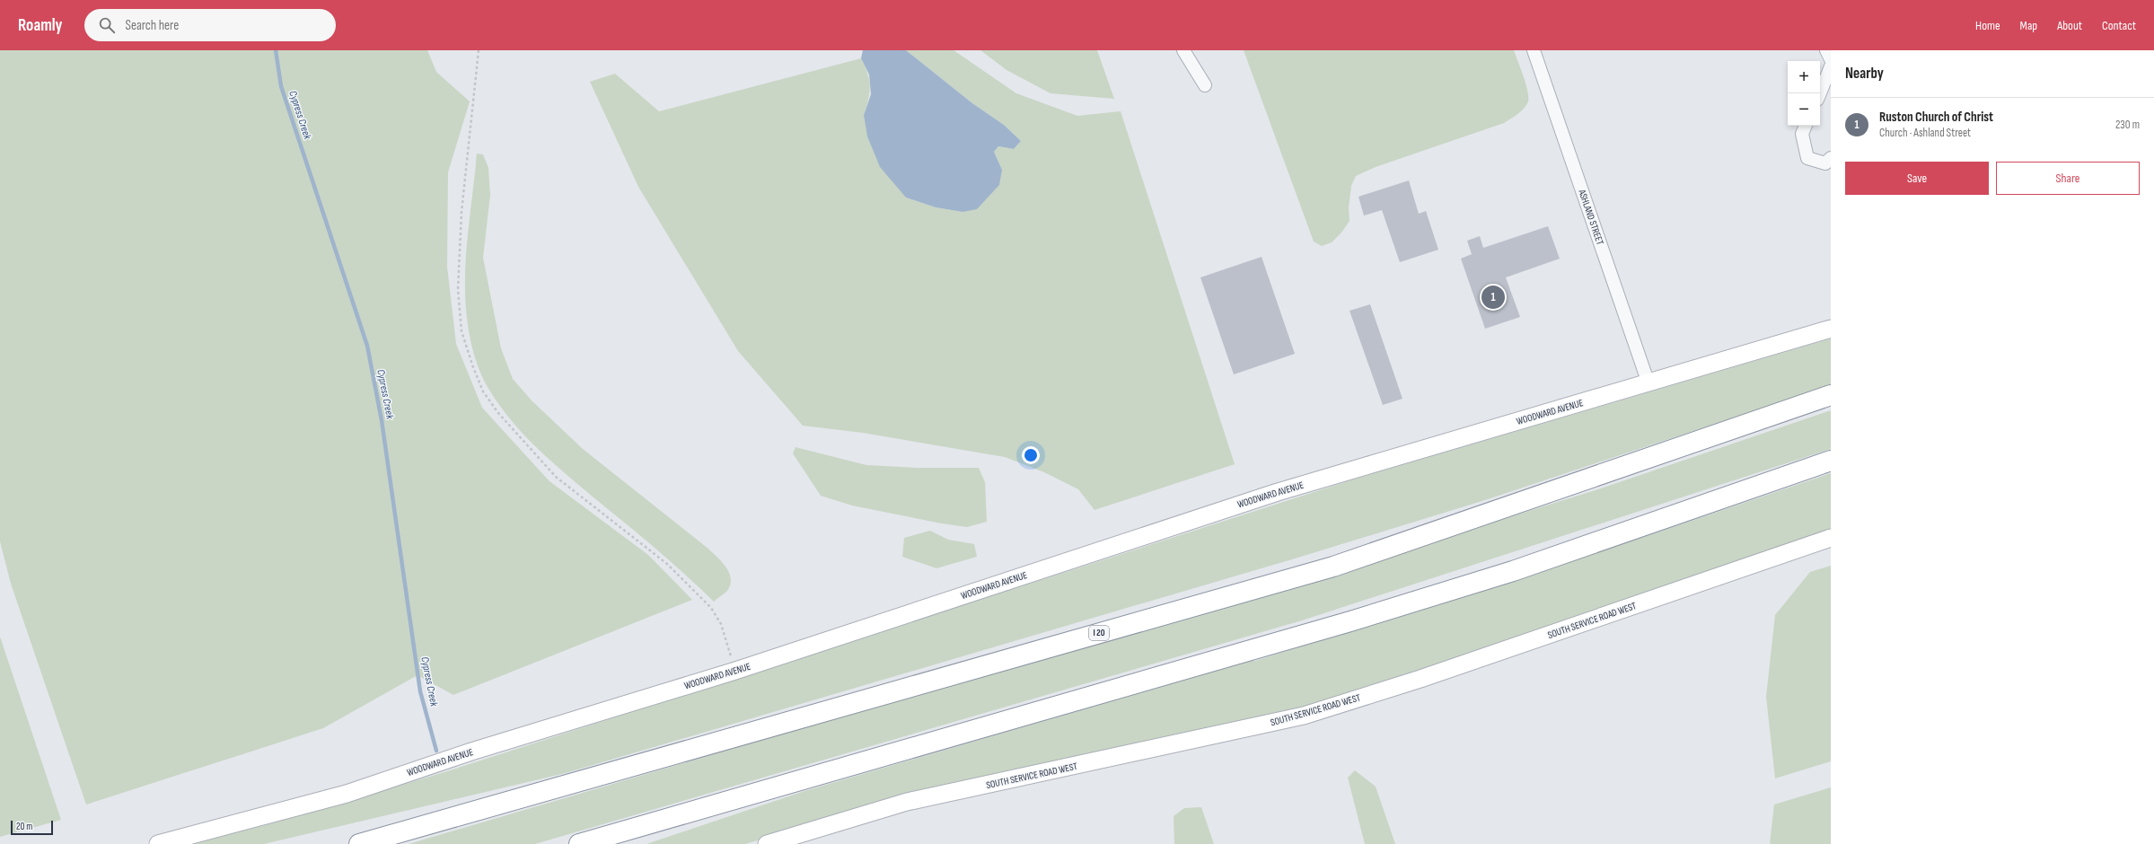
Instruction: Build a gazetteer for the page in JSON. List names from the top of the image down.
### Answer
{
  "streets": {
    "highway": ["I 20"],
    "main road": ["WOODWARD AVENUE", "SOUTH SERVICE ROAD WEST"],
    "street": ["ASHLAND STREET"]
  },
  "crossings": [
    ["ASHLAND STREET", "WOODWARD AVENUE"]
  ],
  "water": ["Cypress Creek"],
  "scale_bar": "20 m",
  "page": {
    "header": "Roamly",
    "search": "Search here",
    "nav": [
      "Home",
      "Map",
      "About",
      "Contact"
    ],
    "heading": "Nearby",
    "map_buttons": ["+", "−"],
    "list": [
      {
        "mark": "1",
        "name": "Ruston Church of Christ",
        "note": "Church · Ashland Street",
        "value": "230 m"
      }
    ],
    "buttons": ["Save", "Share"],
    "pins": "1",
    "scale": "20 m"
  }
}
